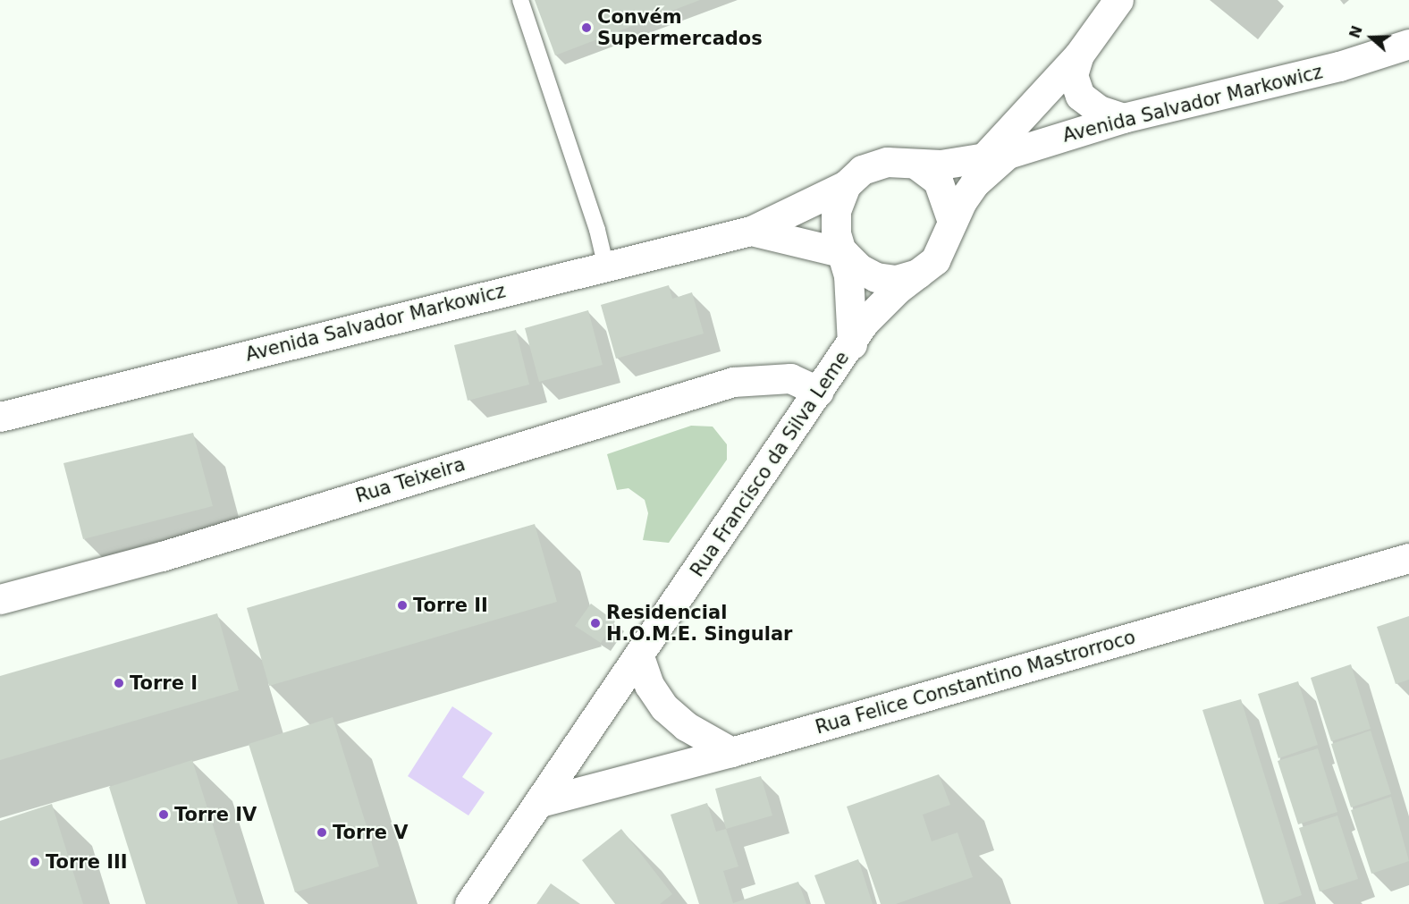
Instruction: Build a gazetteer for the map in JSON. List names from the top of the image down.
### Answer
{
  "streets": {
    "street": [
      "Avenida Salvador Markowicz",
      "Rua Francisco da Silva Leme",
      "Rua Teixeira",
      "Rua Felice Constantino Mastrorroco"
    ]
  },
  "crossings": [
    ["Avenida Salvador Markowicz", "Rua Francisco da Silva Leme"],
    ["Rua Francisco da Silva Leme", "Rua Teixeira"],
    ["Rua Francisco da Silva Leme", "Rua Felice Constantino Mastrorroco"]
  ],
  "places": [
    "Convém Supermercados",
    "Torre II",
    "Residencial H.O.M.E. Singular",
    "Torre I",
    "Torre IV",
    "Torre V",
    "Torre III"
  ],
  "north": "left"
}
